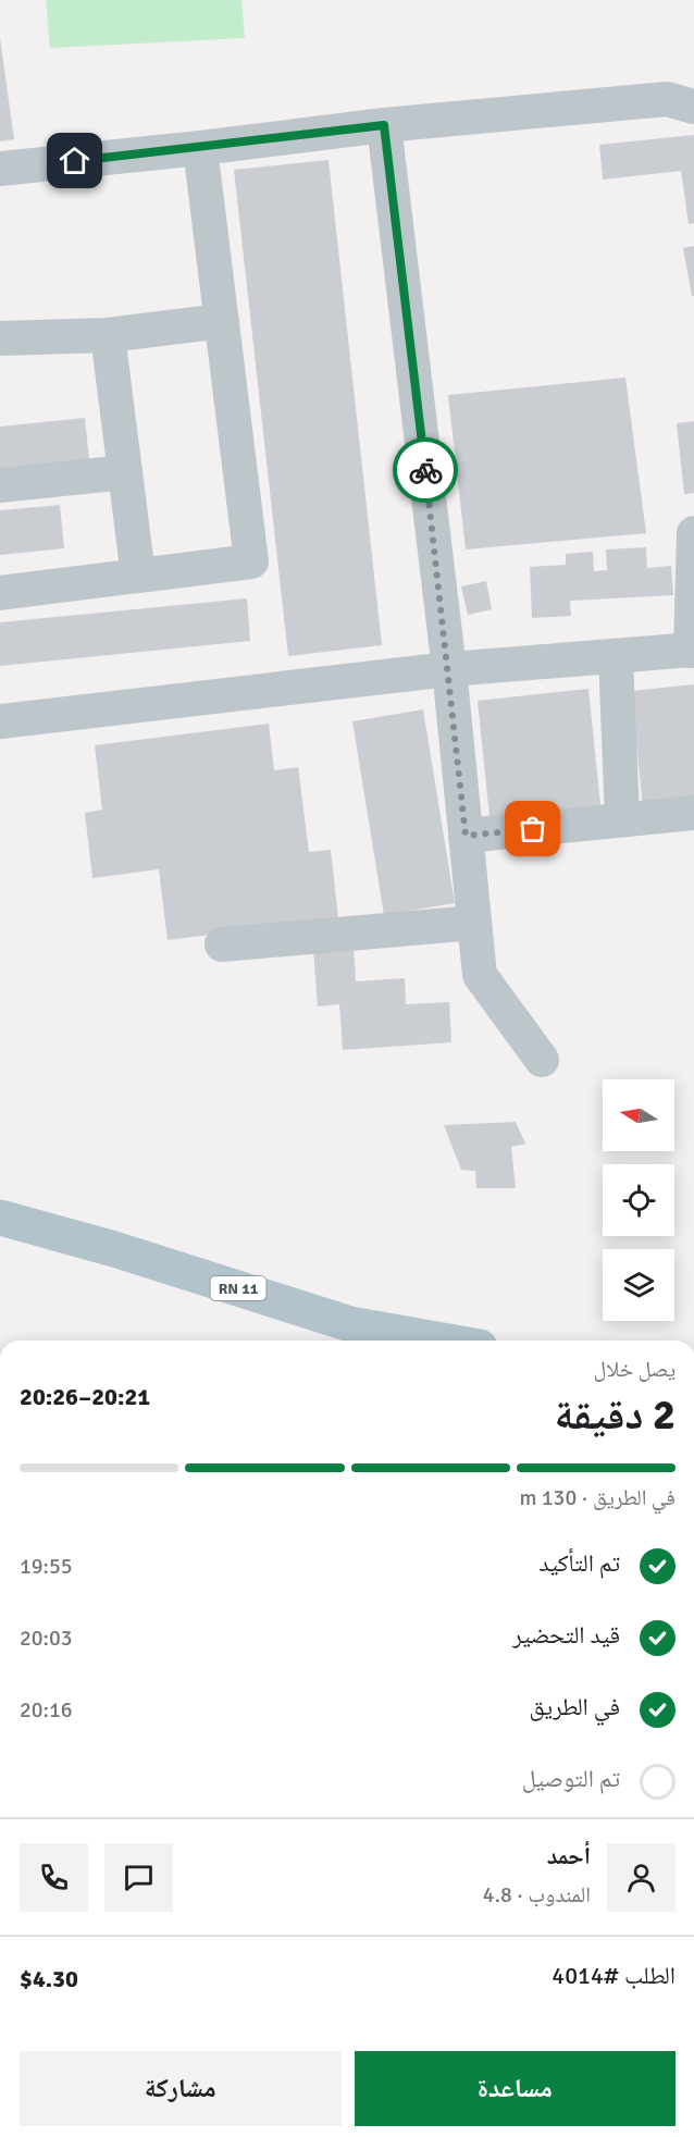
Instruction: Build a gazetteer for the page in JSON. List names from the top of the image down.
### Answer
{
  "streets": {
    "main road": ["RN 11"]
  },
  "north": "left",
  "page": {
    "heading": ["2 دقيقة", "يصل خلال", "20:21–20:26"],
    "panel": [
      "أحمد",
      "المندوب · 4.8",
      "الطلب #4014",
      "$4.30"
    ],
    "bar": "في الطريق · 130 m",
    "list": [
      ["تم التأكيد", "19:55"],
      ["قيد التحضير", "20:03"],
      ["في الطريق", "20:16"],
      "تم التوصيل"
    ],
    "buttons": ["مساعدة", "مشاركة"]
  }
}
